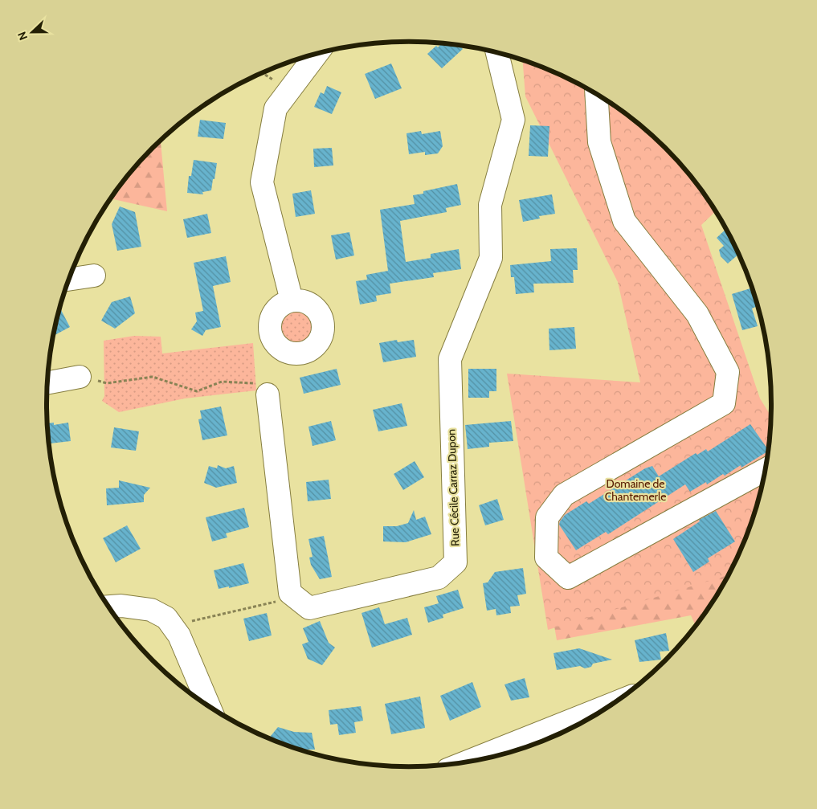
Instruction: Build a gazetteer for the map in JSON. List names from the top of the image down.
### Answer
{
  "streets": {
    "street": ["Rue Cécile Carraz Dupon"]
  },
  "parks": ["Domaine de Chantemerle"],
  "north": "left"
}
